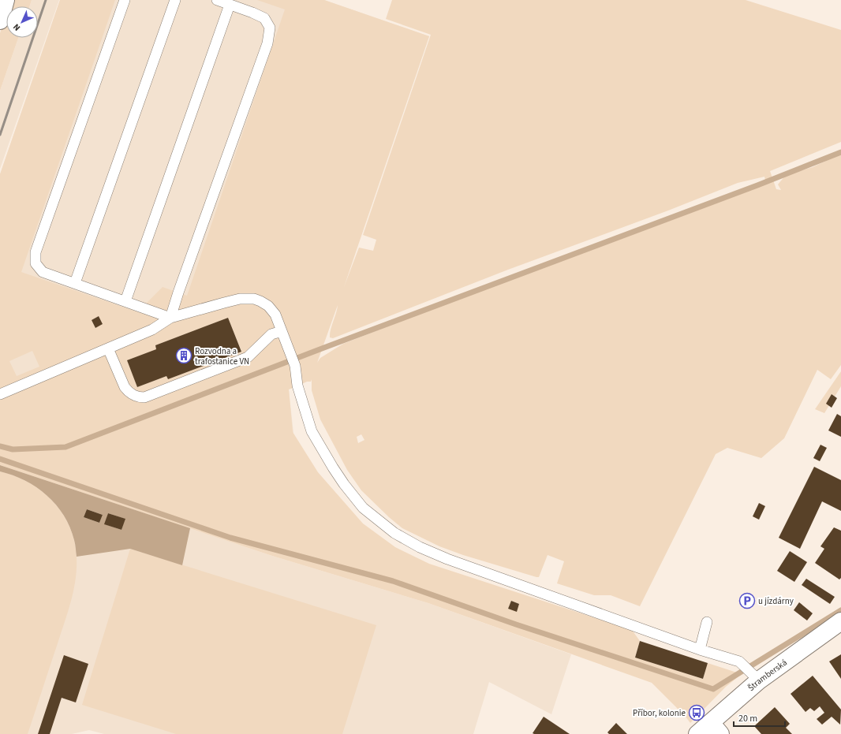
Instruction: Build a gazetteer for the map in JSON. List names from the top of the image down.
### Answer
{
  "streets": {
    "street": ["Štramberská"]
  },
  "places": {
    "building": ["Rozvodna a trafostanice VN"],
    "parking": ["u jízdárny"],
    "bus stop": ["Příbor, kolonie"]
  },
  "scale_bar": "20 m",
  "north": "bottom left"
}
